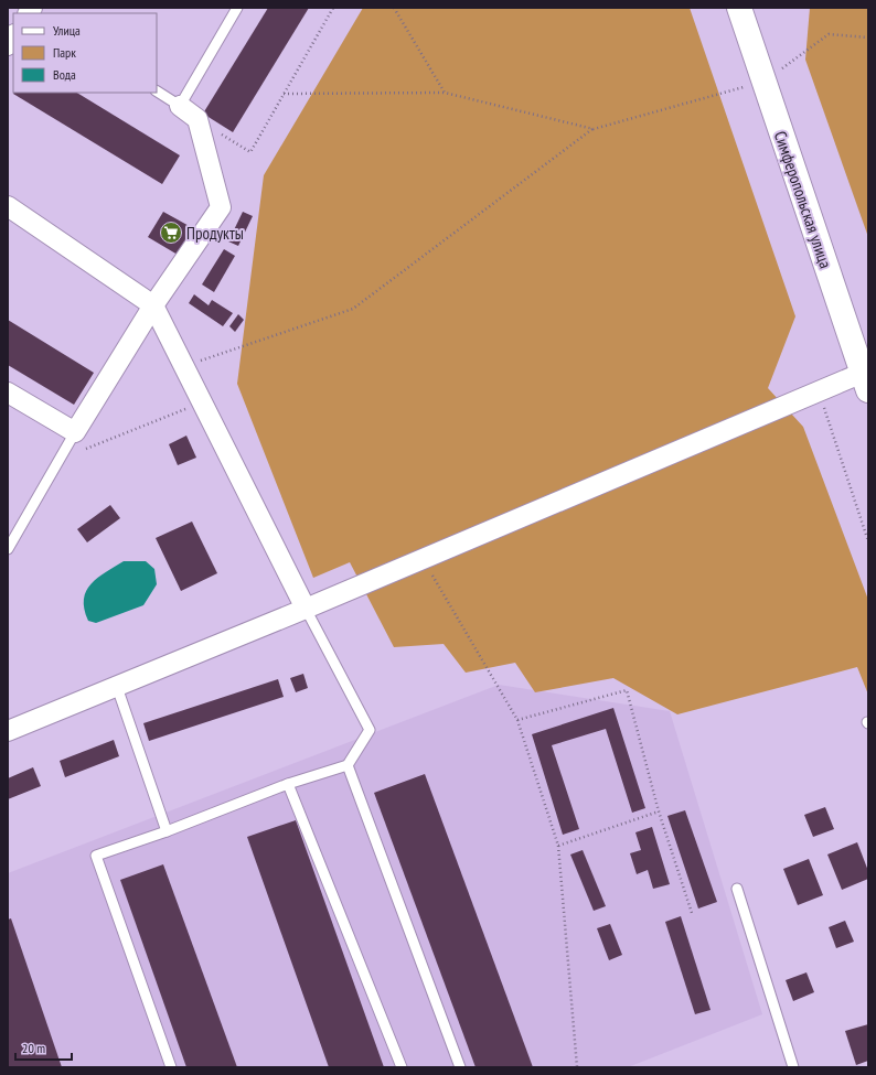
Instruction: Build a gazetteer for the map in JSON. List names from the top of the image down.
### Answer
{
  "streets": {
    "main road": ["Симферопольская улица"]
  },
  "places": {
    "supermarket": ["Продукты"]
  },
  "legend": ["Улица", "Парк", "Вода"],
  "scale_bar": "20 m"
}
